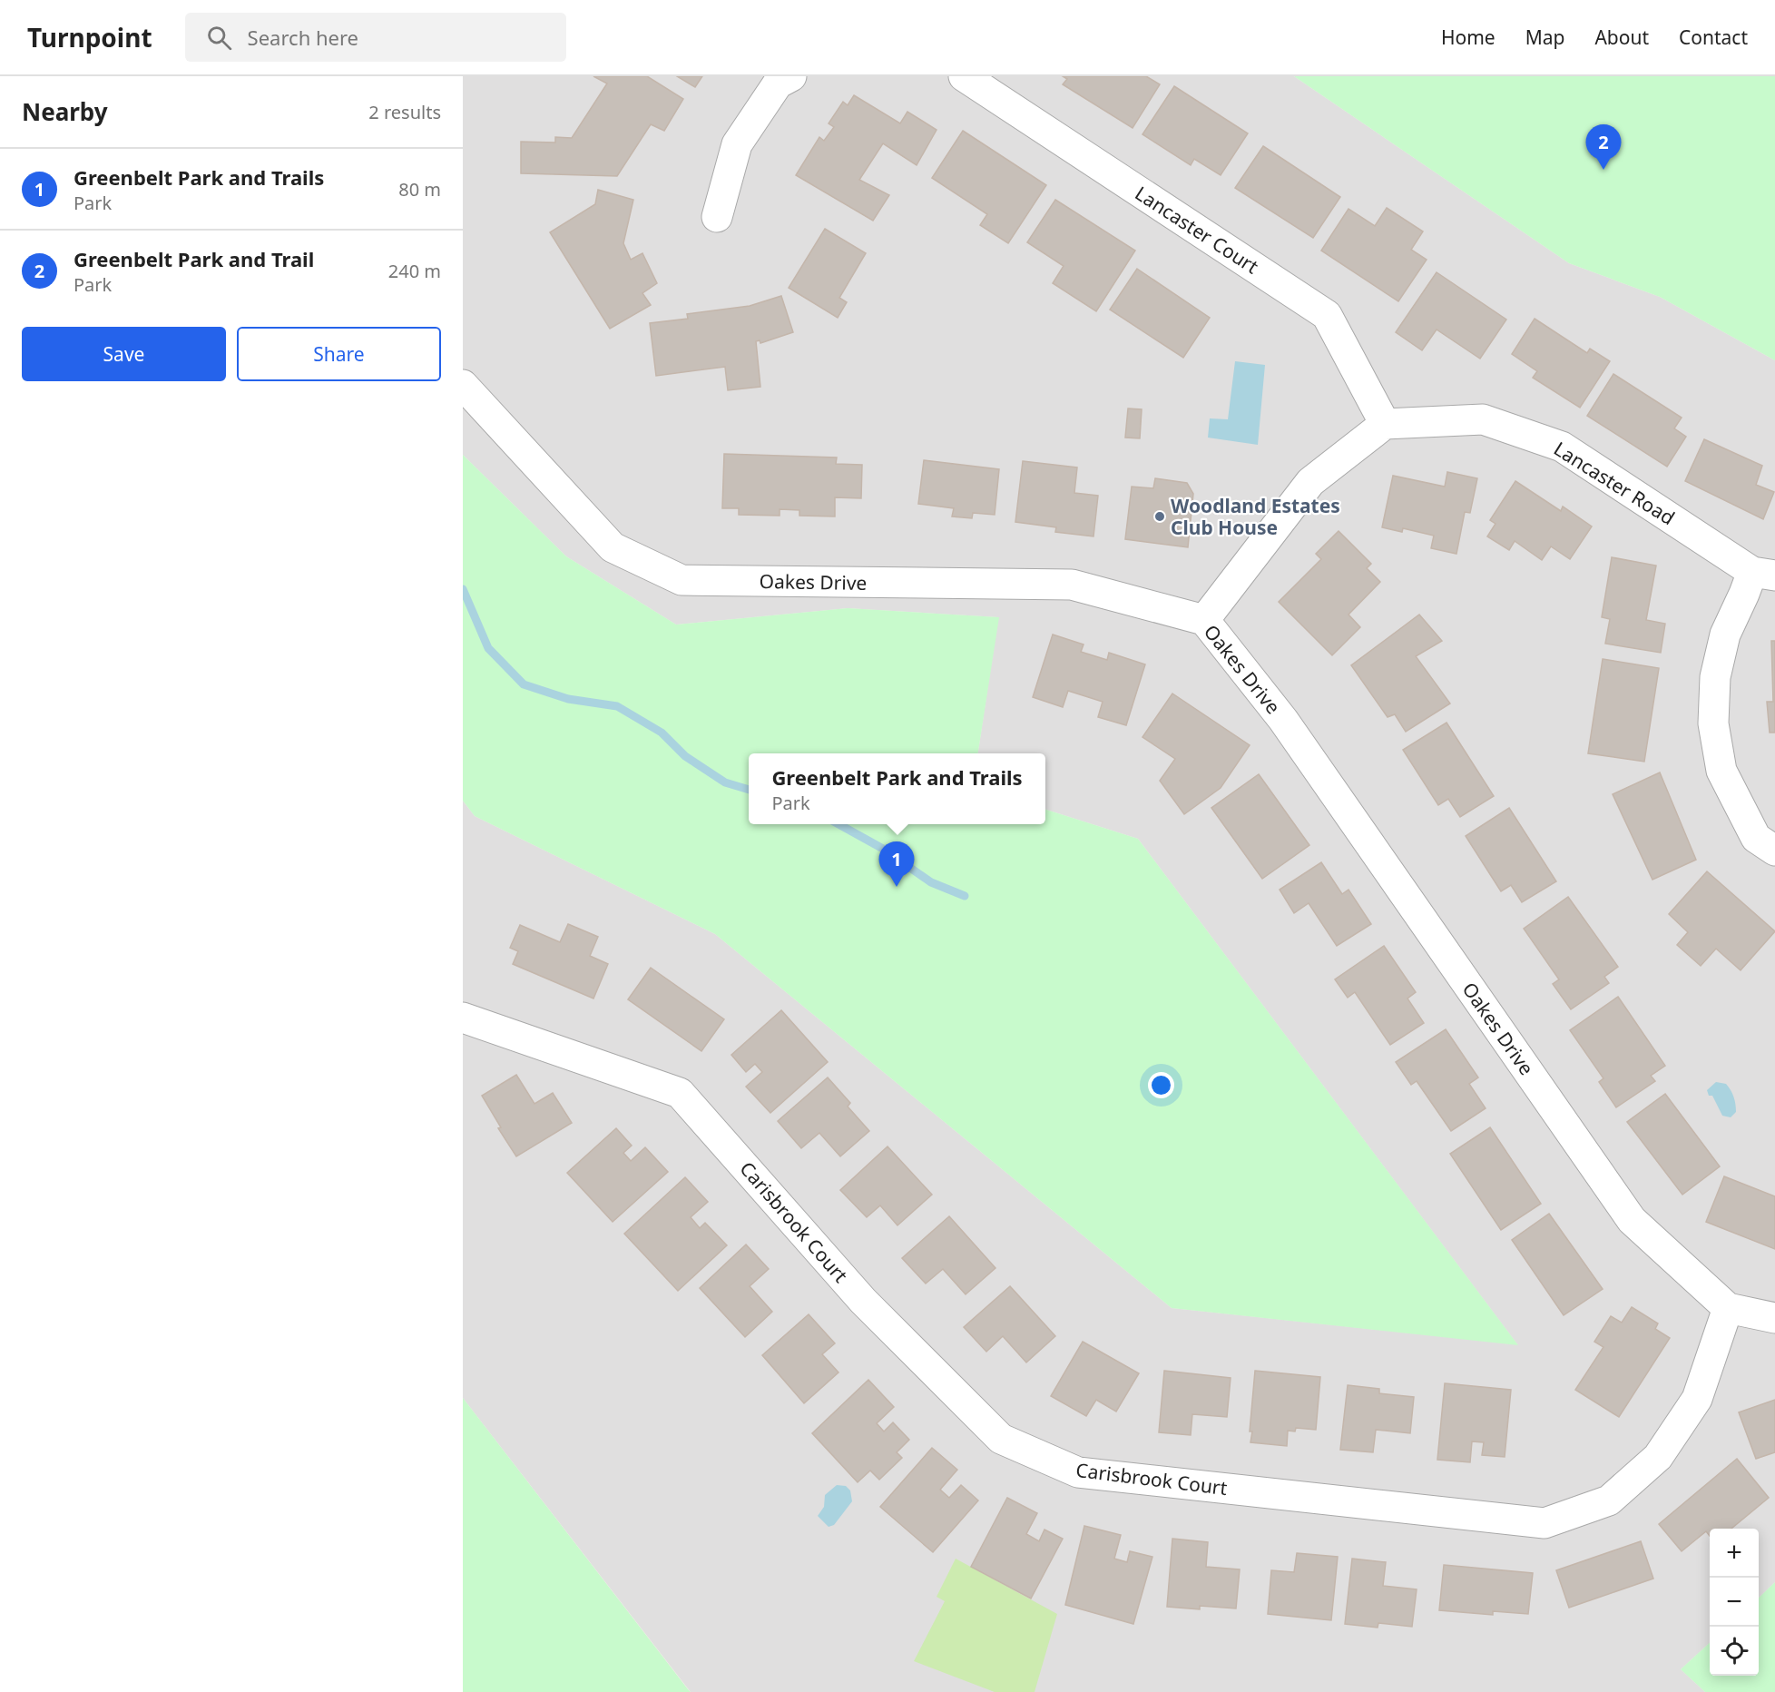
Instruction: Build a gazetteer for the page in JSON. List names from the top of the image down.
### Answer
{
  "streets": {
    "street": [
      "Lancaster Court",
      "Lancaster Road",
      "Oakes Drive",
      "Carisbrook Court"
    ]
  },
  "crossings": [
    ["Lancaster Court", "Lancaster Road"],
    ["Oakes Drive", "Carisbrook Court"]
  ],
  "places": ["Woodland Estates Club House"],
  "page": {
    "header": "Turnpoint",
    "search": "Search here",
    "nav": [
      "Home",
      "Map",
      "About",
      "Contact"
    ],
    "heading": ["Nearby", "2 results"],
    "pins": ["2", "1"],
    "list": [
      {
        "mark": "1",
        "name": "Greenbelt Park and Trails",
        "note": "Park",
        "value": "80 m"
      },
      {
        "mark": "2",
        "name": "Greenbelt Park and Trail",
        "note": "Park",
        "value": "240 m"
      }
    ],
    "buttons": ["Save", "Share"],
    "popup": ["Greenbelt Park and Trails", "Park"],
    "map_buttons": ["+", "−"]
  }
}
